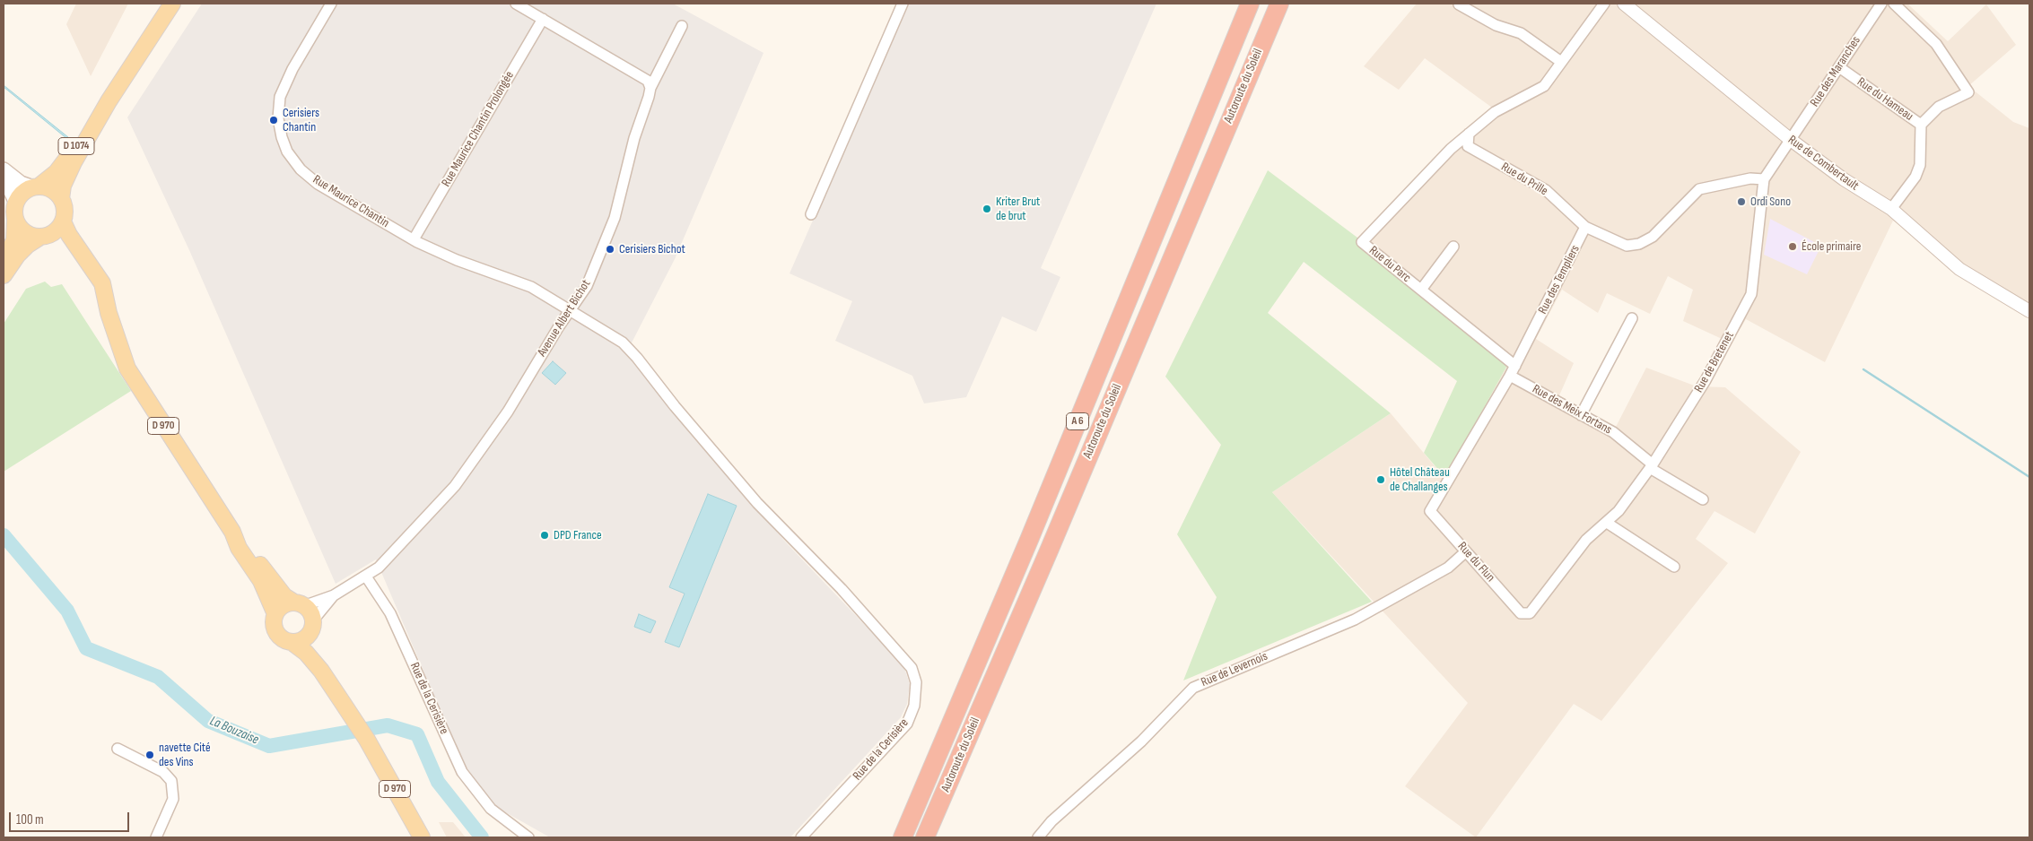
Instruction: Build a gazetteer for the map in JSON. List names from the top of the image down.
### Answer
{
  "streets": {
    "highway": ["Autoroute du Soleil", "A 6"],
    "main road": ["D 1074", "D 970"],
    "street": [
      "Rue des Maranches",
      "Rue du Hameau",
      "Rue Maurice Chantin Prolongée",
      "Rue de Combertault",
      "Rue du Prille",
      "Rue Maurice Chantin",
      "Rue du Parc",
      "Rue des Templiers",
      "Avenue Albert Bichot",
      "Rue de Bretenet",
      "Rue des Meix Fortans",
      "Rue du Flun",
      "Rue de Levernois",
      "Rue de la Cerisière"
    ]
  },
  "crossings": [
    ["Rue des Maranches", "Rue du Hameau"],
    ["Rue des Maranches", "Rue de Combertault"],
    ["Rue des Maranches", "Rue de Bretenet"],
    ["Rue du Hameau", "Rue de Combertault"],
    ["Rue Maurice Chantin Prolongée", "Rue Maurice Chantin"],
    ["D 1074", "D 970"],
    ["Rue du Prille", "Rue du Parc"],
    ["Rue du Prille", "Rue des Templiers"],
    ["Rue Maurice Chantin", "Avenue Albert Bichot"],
    ["Rue Maurice Chantin", "Rue de la Cerisière"],
    ["Rue du Parc", "Rue des Templiers"],
    ["Rue des Templiers", "Rue des Meix Fortans"],
    ["Rue des Templiers", "Rue du Flun"],
    ["Avenue Albert Bichot", "Rue de la Cerisière"],
    ["Rue de Bretenet", "Rue des Meix Fortans"],
    ["Rue de Bretenet", "Rue du Flun"],
    ["Rue du Flun", "Rue de Levernois"]
  ],
  "water": ["La Bouzaise"],
  "places": [
    "Cerisiers Chantin",
    "Ordi Sono",
    "Kriter Brut de brut",
    "École primaire",
    "Cerisiers Bichot",
    "Hôtel Château de Challanges",
    "DPD France",
    "navette Cité des Vins"
  ],
  "scale_bar": "100 m"
}
